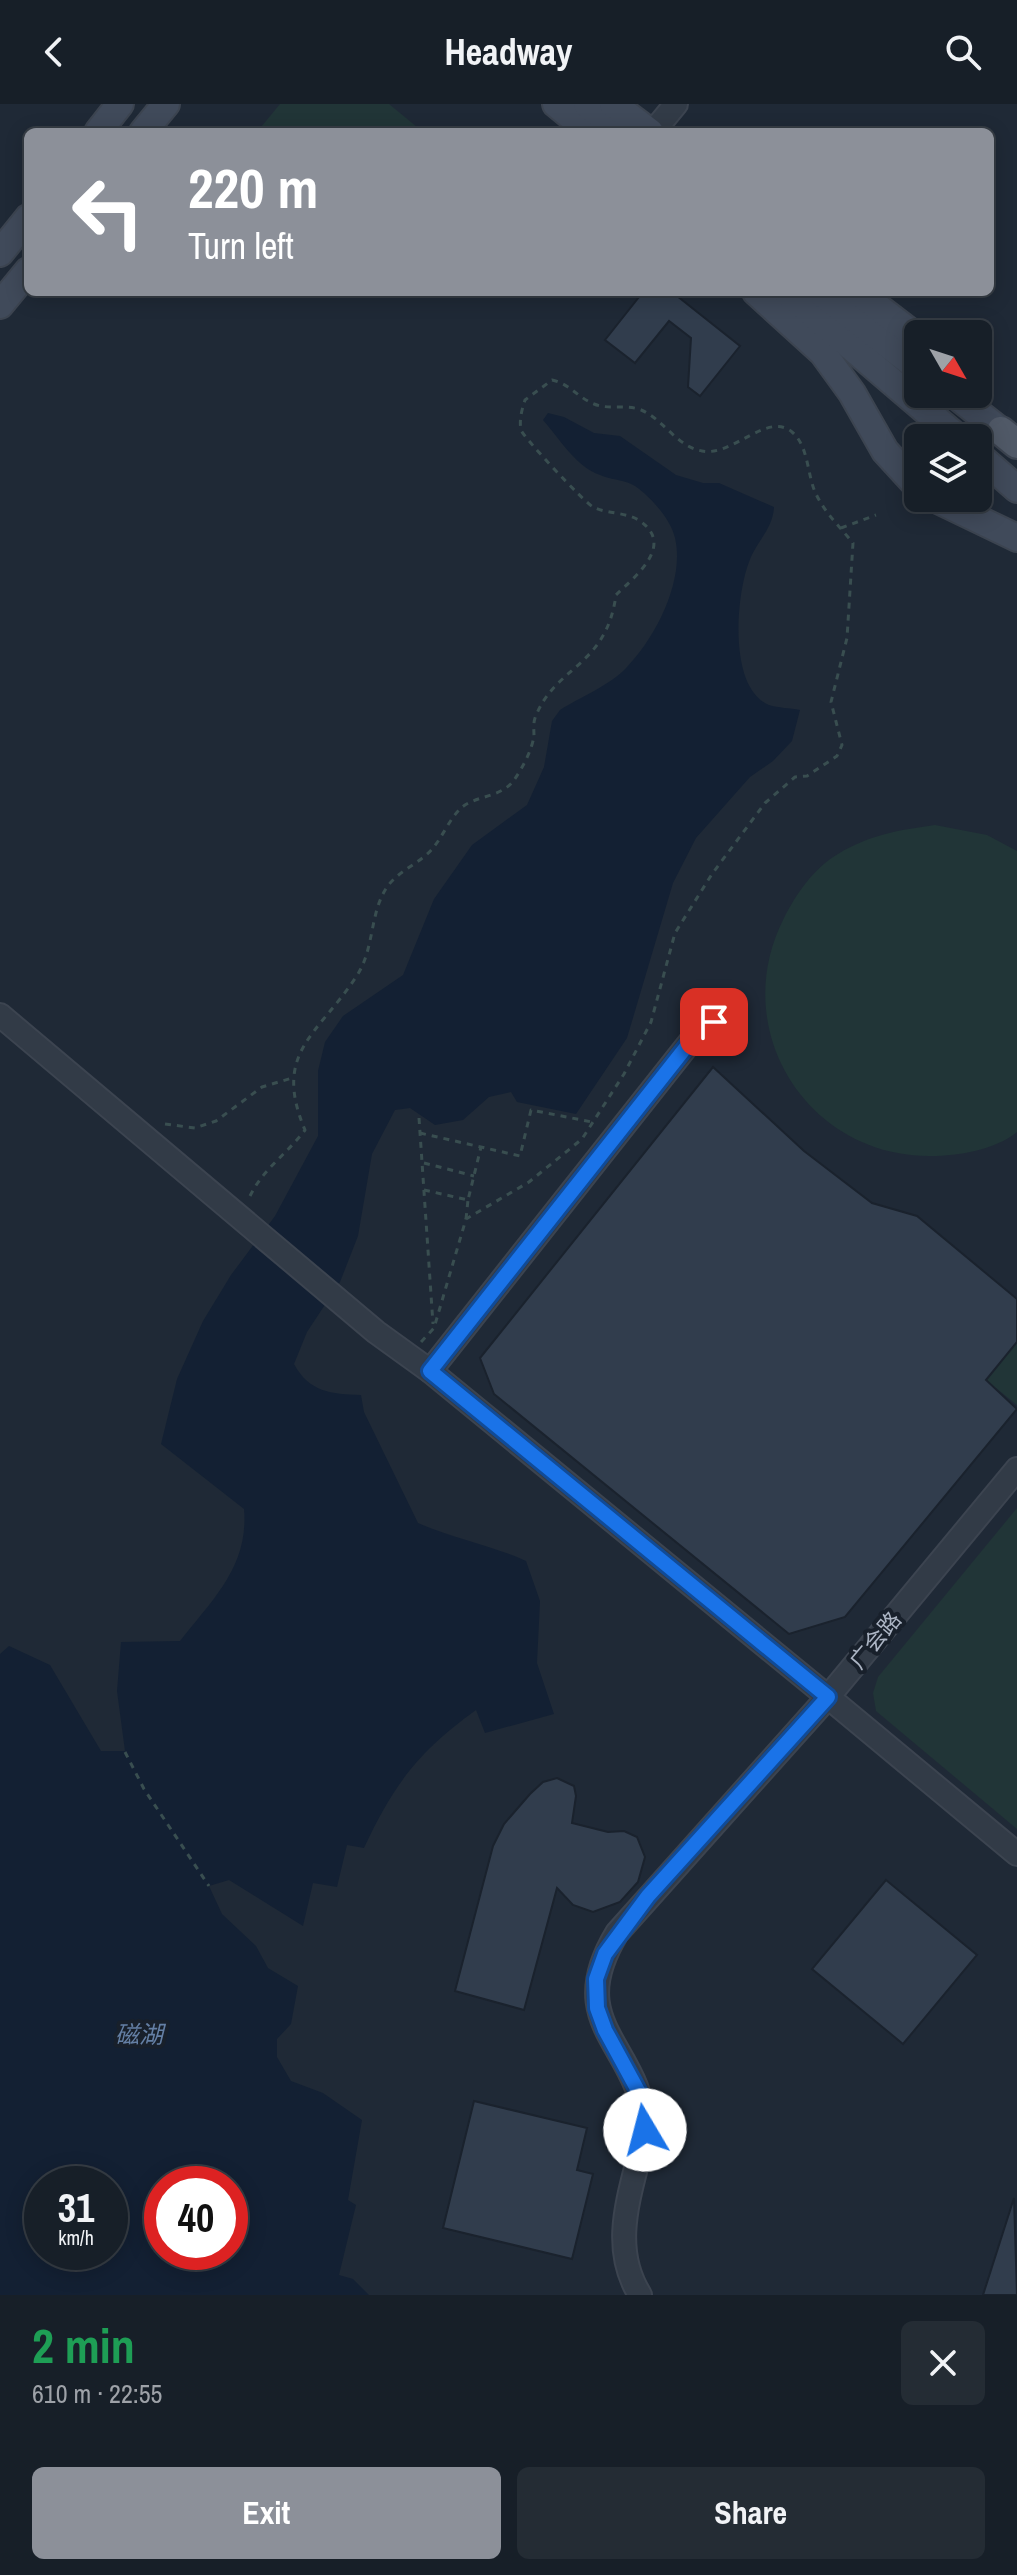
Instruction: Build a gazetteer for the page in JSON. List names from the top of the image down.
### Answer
{
  "streets": {
    "street": ["广会路"]
  },
  "water": ["磁湖"],
  "north": "bottom right",
  "page": {
    "header": "Headway",
    "turn": ["220 m", "Turn left"],
    "speed": "31 km/h",
    "limit": "40",
    "heading": ["2 min", "610 m · 22:55"],
    "buttons": ["Exit", "Share"]
  }
}
